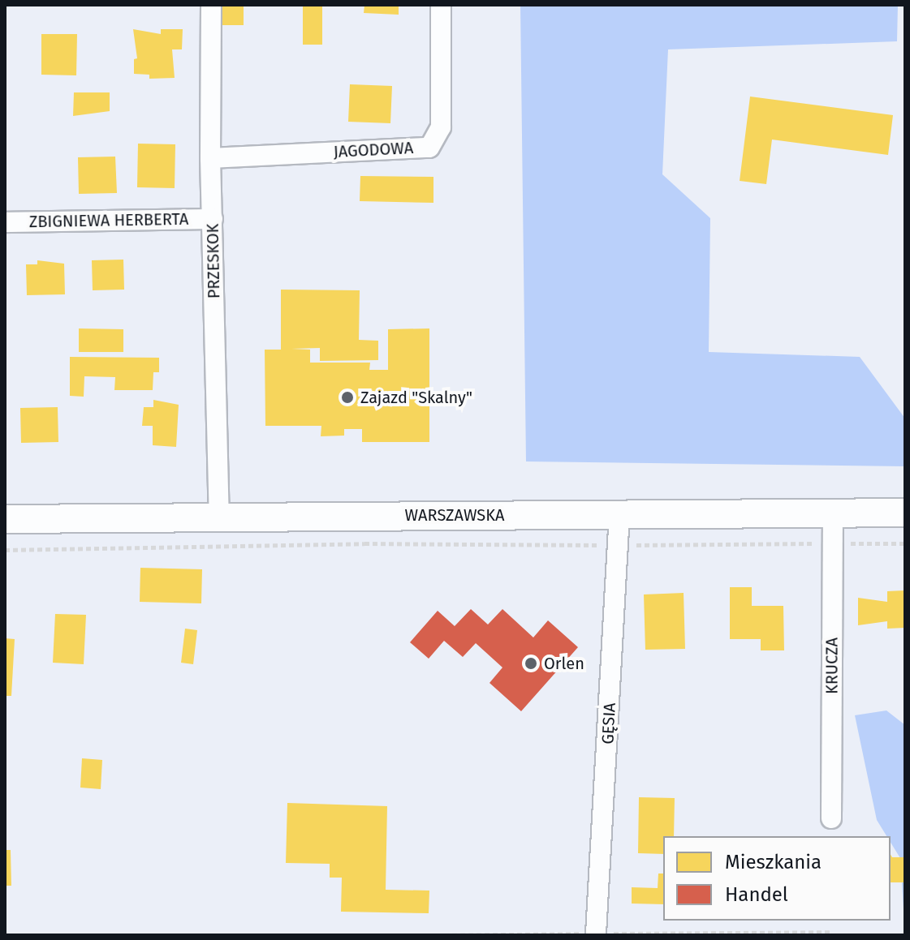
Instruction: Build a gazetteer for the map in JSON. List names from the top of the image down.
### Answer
{
  "streets": {
    "street": [
      "JAGODOWA",
      "ZBIGNIEWA HERBERTA",
      "PRZESKOK",
      "WARSZAWSKA",
      "KRUCZA",
      "GĘSIA"
    ]
  },
  "crossings": [
    ["JAGODOWA", "PRZESKOK"],
    ["ZBIGNIEWA HERBERTA", "PRZESKOK"],
    ["PRZESKOK", "WARSZAWSKA"],
    ["WARSZAWSKA", "KRUCZA"],
    ["WARSZAWSKA", "GĘSIA"]
  ],
  "places": ["Zajazd \"Skalny\"", "Orlen"],
  "legend": ["Mieszkania", "Handel"]
}
